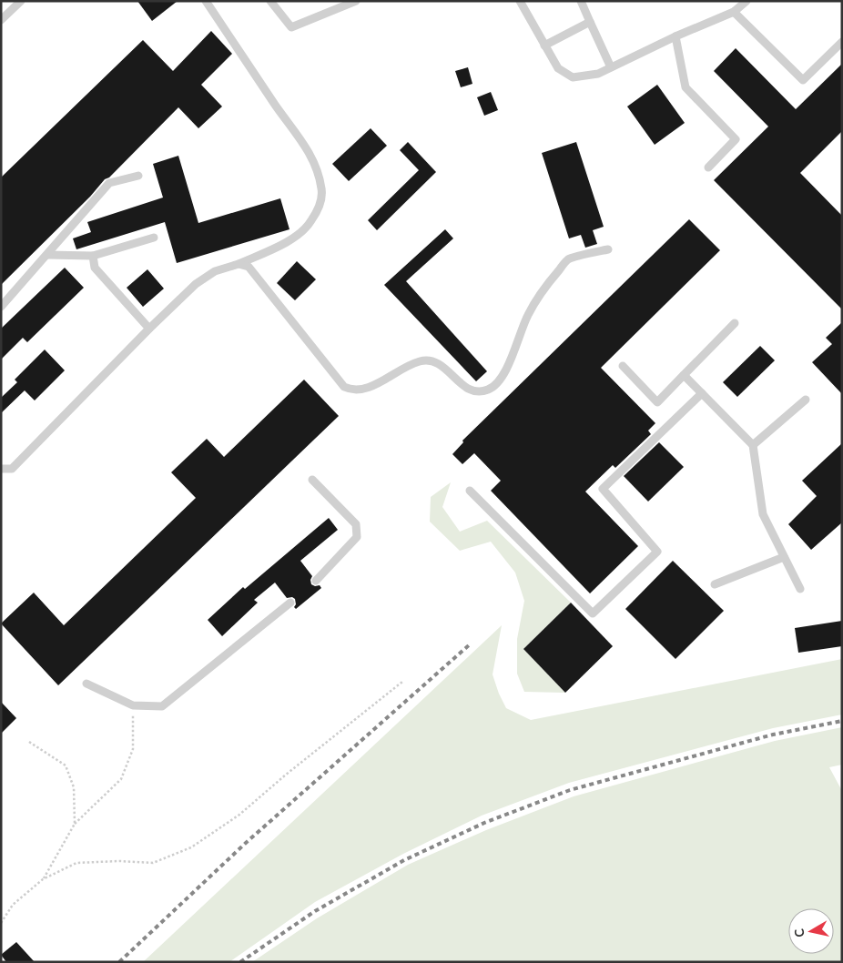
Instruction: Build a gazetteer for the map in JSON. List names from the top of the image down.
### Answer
{
  "north": "left"
}
